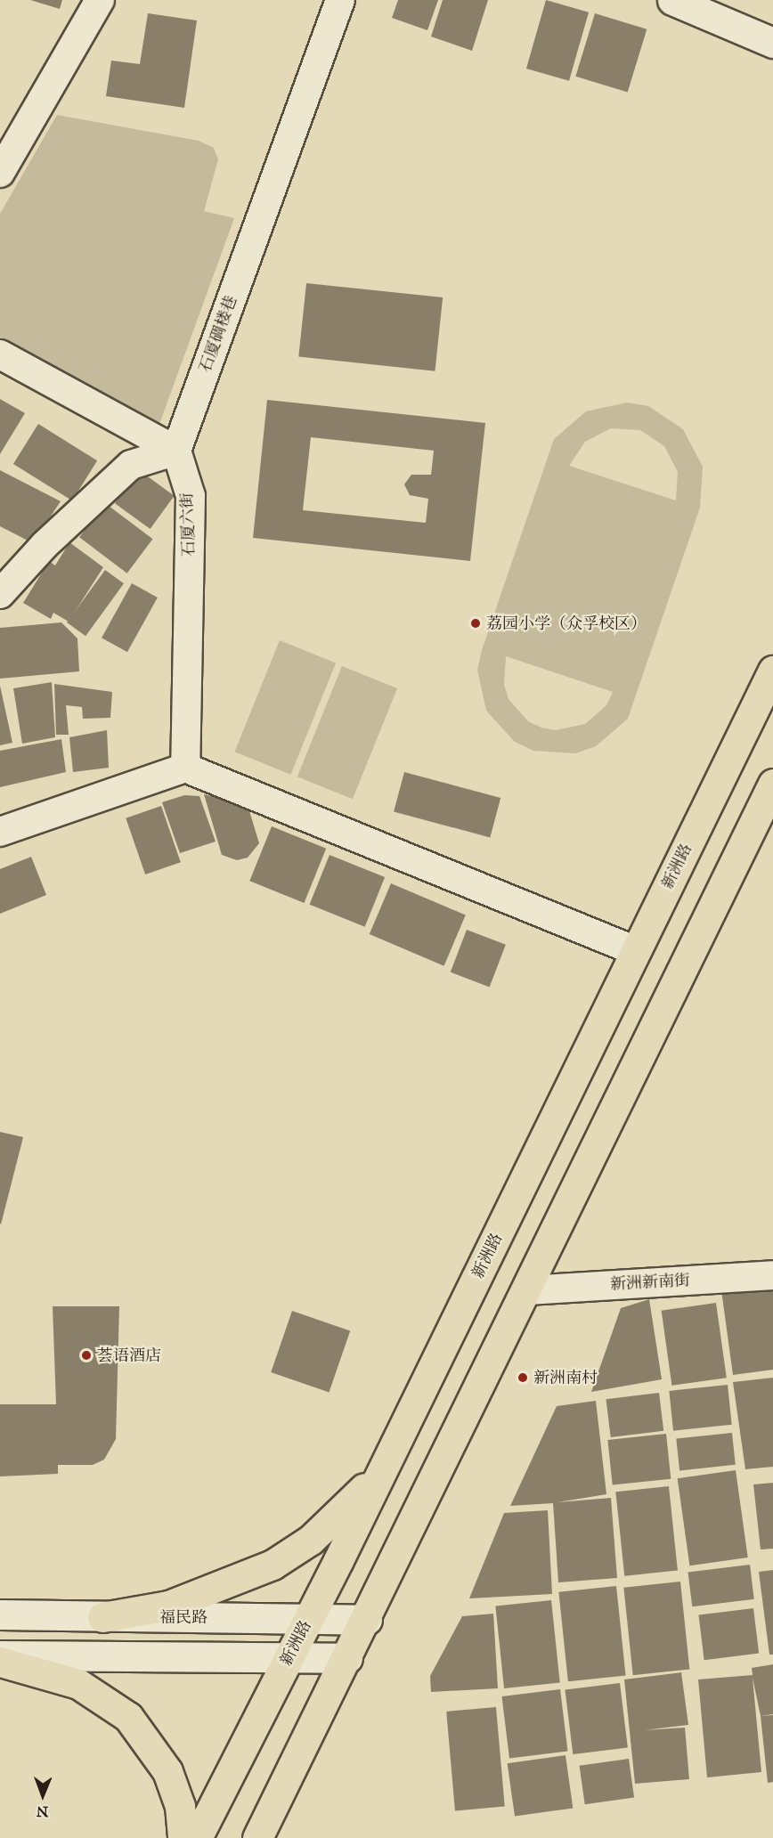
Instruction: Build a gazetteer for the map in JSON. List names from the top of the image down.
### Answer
{
  "streets": {
    "main road": ["新洲路", "福民路"],
    "street": ["石厦碉楼巷", "石厦六街", "新洲新南街"]
  },
  "crossings": [
    ["石厦碉楼巷", "石厦六街"],
    ["新洲路", "福民路"]
  ],
  "places": ["荔园小学（众孚校区）", "荟语酒店", "新洲南村"],
  "north": "bottom"
}
